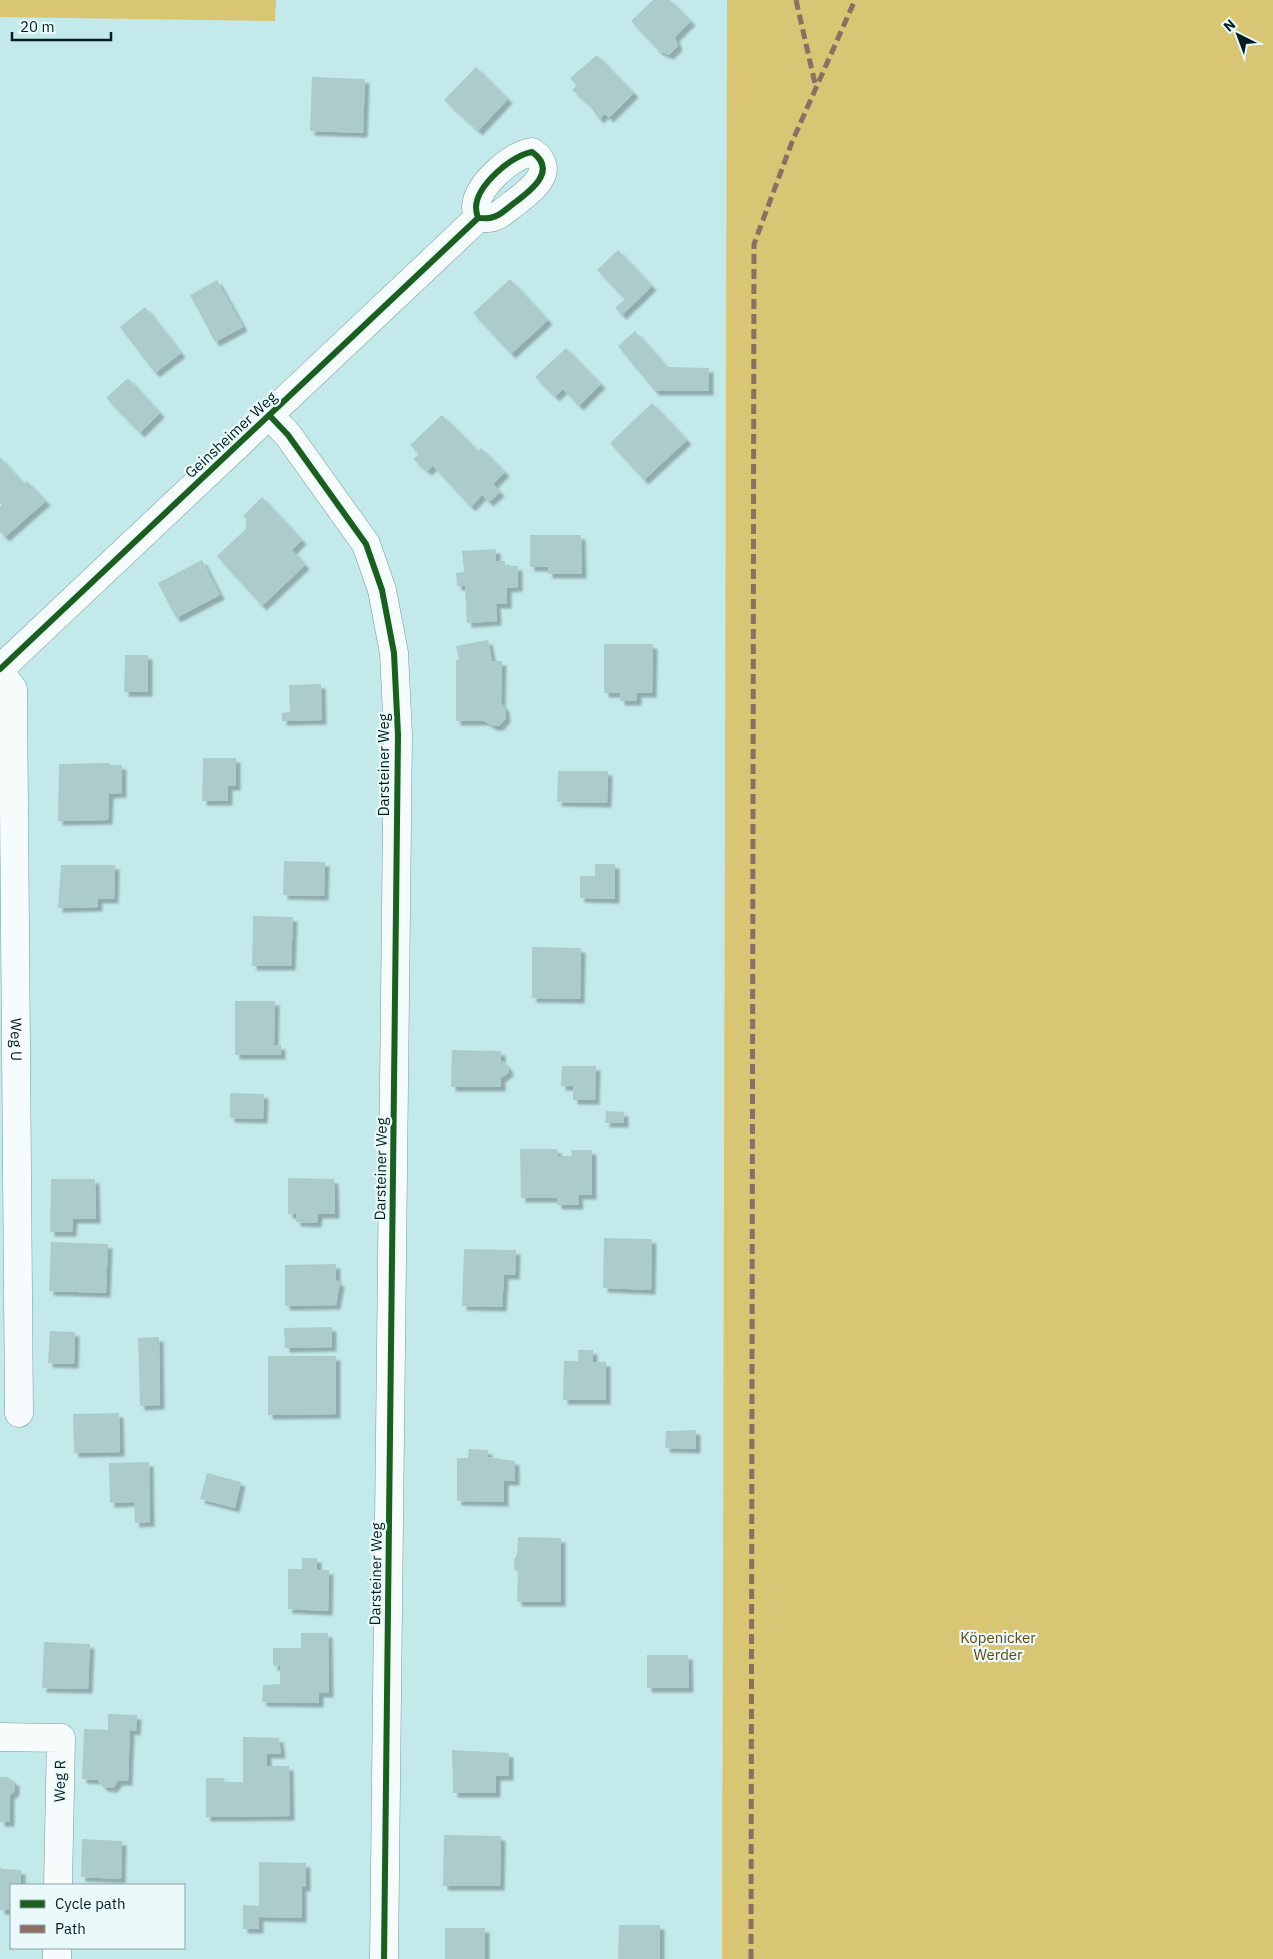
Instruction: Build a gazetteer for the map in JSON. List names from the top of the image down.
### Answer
{
  "streets": {
    "street": [
      "Geinsheimer Weg",
      "Darsteiner Weg",
      "Weg U",
      "Weg R"
    ]
  },
  "crossings": [
    ["Geinsheimer Weg", "Darsteiner Weg"],
    ["Geinsheimer Weg", "Weg U"]
  ],
  "parks": ["Köpenicker Werder"],
  "legend": ["Cycle path", "Path"],
  "scale_bar": "20 m",
  "north": "top left"
}
